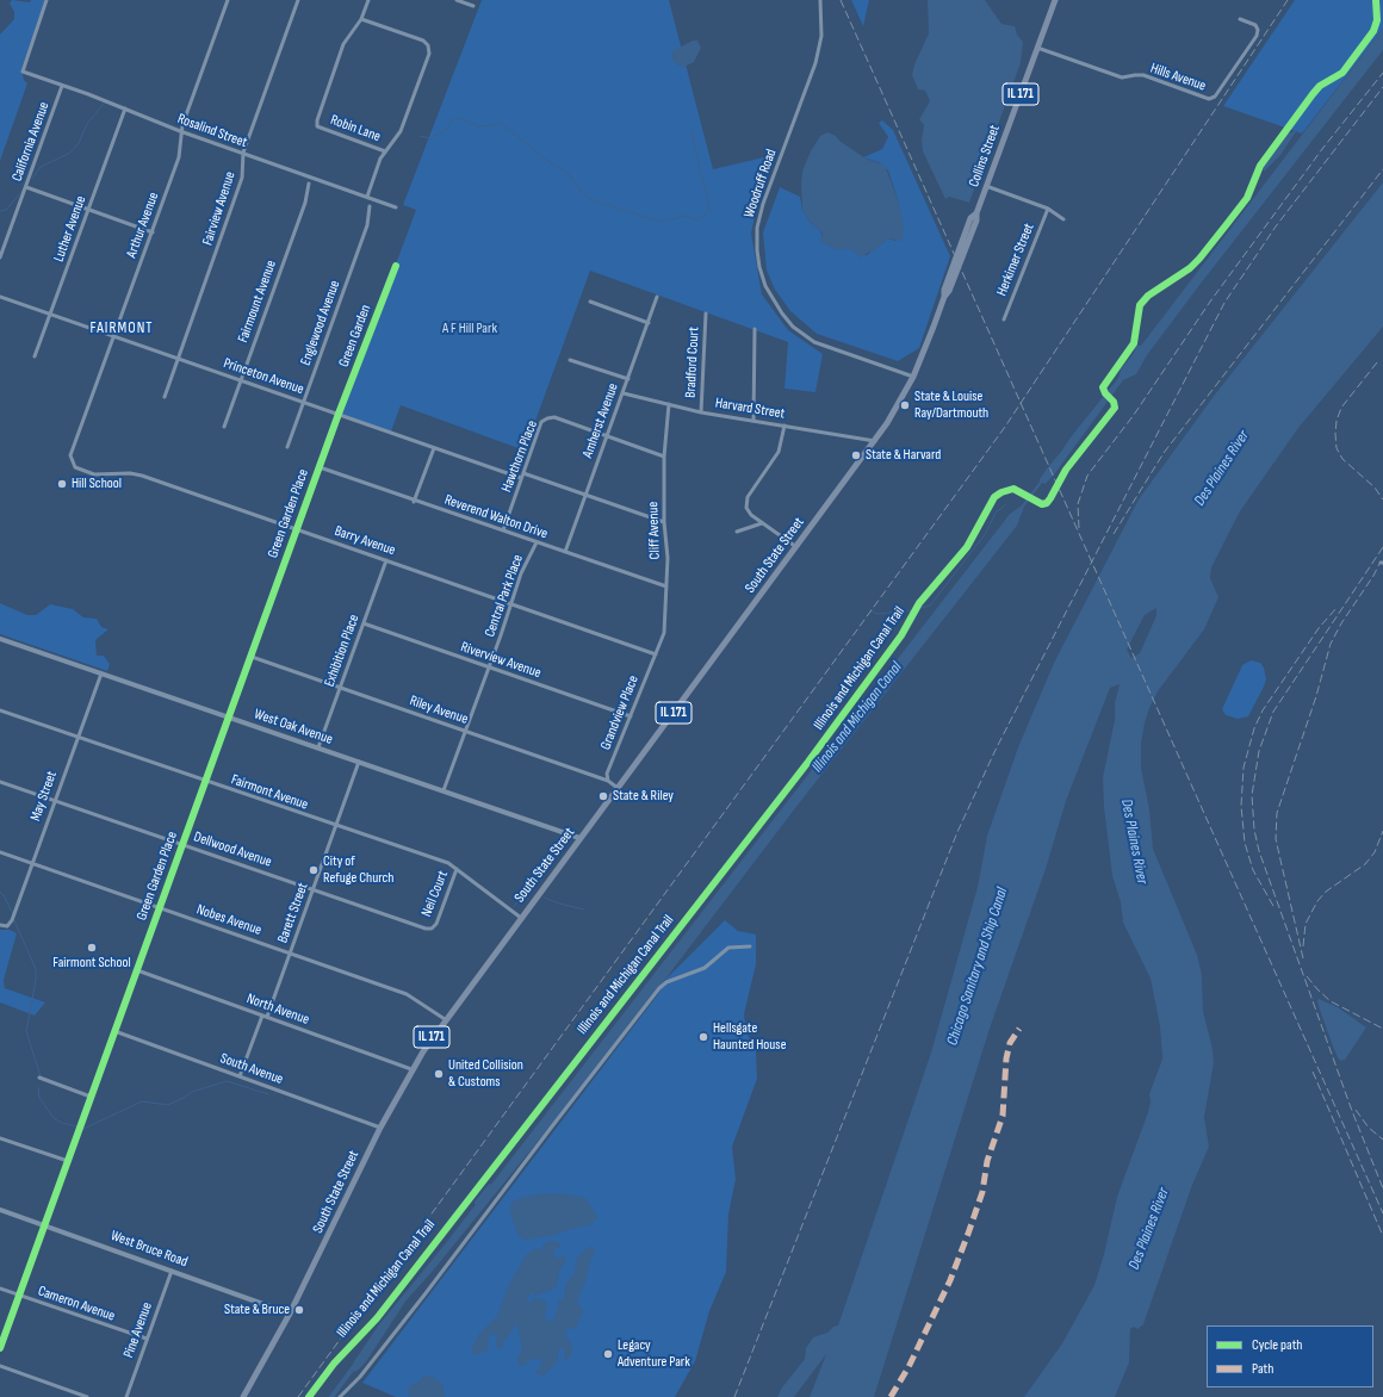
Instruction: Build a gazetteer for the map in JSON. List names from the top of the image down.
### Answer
{
  "streets": {
    "main road": ["IL 171", "Collins Street", "South State Street"],
    "street": [
      "Hills Avenue",
      "Robin Lane",
      "Rosalind Street",
      "California Avenue",
      "Woodruff Road",
      "Fairview Avenue",
      "Arthur Avenue",
      "Luther Avenue",
      "Herkimer Street",
      "Fairmount Avenue",
      "Englewood Avenue",
      "Green Garden",
      "Bradford Court",
      "Princeton Avenue",
      "Harvard Street",
      "Amherst Avenue",
      "Hawthorn Place",
      "Green Garden Place",
      "Reverend Walton Drive",
      "Cliff Avenue",
      "Barry Avenue",
      "Central Park Place",
      "Exhibition Place",
      "Riverview Avenue",
      "Riley Avenue",
      "Grandview Place",
      "West Oak Avenue",
      "Fairmont Avenue",
      "May Street",
      "Dellwood Avenue",
      "Neil Court",
      "Barett Street",
      "Nobes Avenue",
      "North Avenue",
      "South Avenue",
      "West Bruce Road",
      "Cameron Avenue",
      "Pine Avenue"
    ],
    "cycle path": ["Illinois and Michigan Canal Trail"]
  },
  "crossings": [
    ["Hills Avenue", "Collins Street"],
    ["Rosalind Street", "California Avenue"],
    ["Rosalind Street", "Fairview Avenue"],
    ["Rosalind Street", "Arthur Avenue"],
    ["Rosalind Street", "Luther Avenue"],
    ["Collins Street", "Woodruff Road"],
    ["Collins Street", "South State Street"],
    ["Woodruff Road", "South State Street"],
    ["Fairview Avenue", "Princeton Avenue"],
    ["Arthur Avenue", "Princeton Avenue"],
    ["Arthur Avenue", "Barry Avenue"],
    ["Luther Avenue", "Princeton Avenue"],
    ["Fairmount Avenue", "Princeton Avenue"],
    ["Englewood Avenue", "Princeton Avenue"],
    ["Green Garden", "Princeton Avenue"],
    ["Green Garden", "Green Garden Place"],
    ["Bradford Court", "Harvard Street"],
    ["Princeton Avenue", "Hawthorn Place"],
    ["Princeton Avenue", "Green Garden Place"],
    ["Harvard Street", "Amherst Avenue"],
    ["Harvard Street", "Cliff Avenue"],
    ["Harvard Street", "South State Street"],
    ["Amherst Avenue", "Hawthorn Place"],
    ["Amherst Avenue", "Reverend Walton Drive"],
    ["Hawthorn Place", "Reverend Walton Drive"],
    ["Green Garden Place", "Reverend Walton Drive"],
    ["Green Garden Place", "Barry Avenue"],
    ["Green Garden Place", "Riley Avenue"],
    ["Green Garden Place", "West Oak Avenue"],
    ["Green Garden Place", "Fairmont Avenue"],
    ["Green Garden Place", "Dellwood Avenue"],
    ["Green Garden Place", "Nobes Avenue"],
    ["Green Garden Place", "North Avenue"],
    ["Green Garden Place", "South Avenue"],
    ["Green Garden Place", "West Bruce Road"],
    ["Green Garden Place", "Cameron Avenue"],
    ["Reverend Walton Drive", "Cliff Avenue"],
    ["Reverend Walton Drive", "Central Park Place"],
    ["Cliff Avenue", "Barry Avenue"],
    ["Cliff Avenue", "Grandview Place"],
    ["Barry Avenue", "Central Park Place"],
    ["Barry Avenue", "Exhibition Place"],
    ["Barry Avenue", "Grandview Place"],
    ["South State Street", "Riley Avenue"],
    ["South State Street", "West Oak Avenue"],
    ["South State Street", "Fairmont Avenue"],
    ["South State Street", "Nobes Avenue"],
    ["South State Street", "North Avenue"],
    ["South State Street", "South Avenue"],
    ["South State Street", "West Bruce Road"],
    ["Central Park Place", "Riverview Avenue"],
    ["Central Park Place", "Riley Avenue"],
    ["Central Park Place", "West Oak Avenue"],
    ["Exhibition Place", "Riverview Avenue"],
    ["Exhibition Place", "Riley Avenue"],
    ["Exhibition Place", "West Oak Avenue"],
    ["Riverview Avenue", "Grandview Place"],
    ["Riley Avenue", "Grandview Place"],
    ["West Oak Avenue", "May Street"],
    ["West Oak Avenue", "Barett Street"],
    ["Fairmont Avenue", "May Street"],
    ["Fairmont Avenue", "Neil Court"],
    ["Fairmont Avenue", "Barett Street"],
    ["May Street", "Dellwood Avenue"],
    ["May Street", "Nobes Avenue"],
    ["Dellwood Avenue", "Neil Court"],
    ["Dellwood Avenue", "Barett Street"],
    ["Barett Street", "Nobes Avenue"],
    ["Barett Street", "North Avenue"],
    ["West Bruce Road", "Pine Avenue"],
    ["Cameron Avenue", "Pine Avenue"]
  ],
  "districts": ["FAIRMONT"],
  "water": ["Des Plaines River", "Illinois and Michigan Canal", "Chicago Sanitary and Ship Canal"],
  "parks": ["A F Hill Park"],
  "places": [
    "State & Louise Ray/Dartmouth",
    "State & Harvard",
    "Hill School",
    "State & Riley",
    "City of Refuge Church",
    "Fairmont School",
    "Hellsgate Haunted House",
    "United Collision & Customs",
    "State & Bruce",
    "Legacy Adventure Park"
  ],
  "legend": ["Cycle path", "Path"]
}
